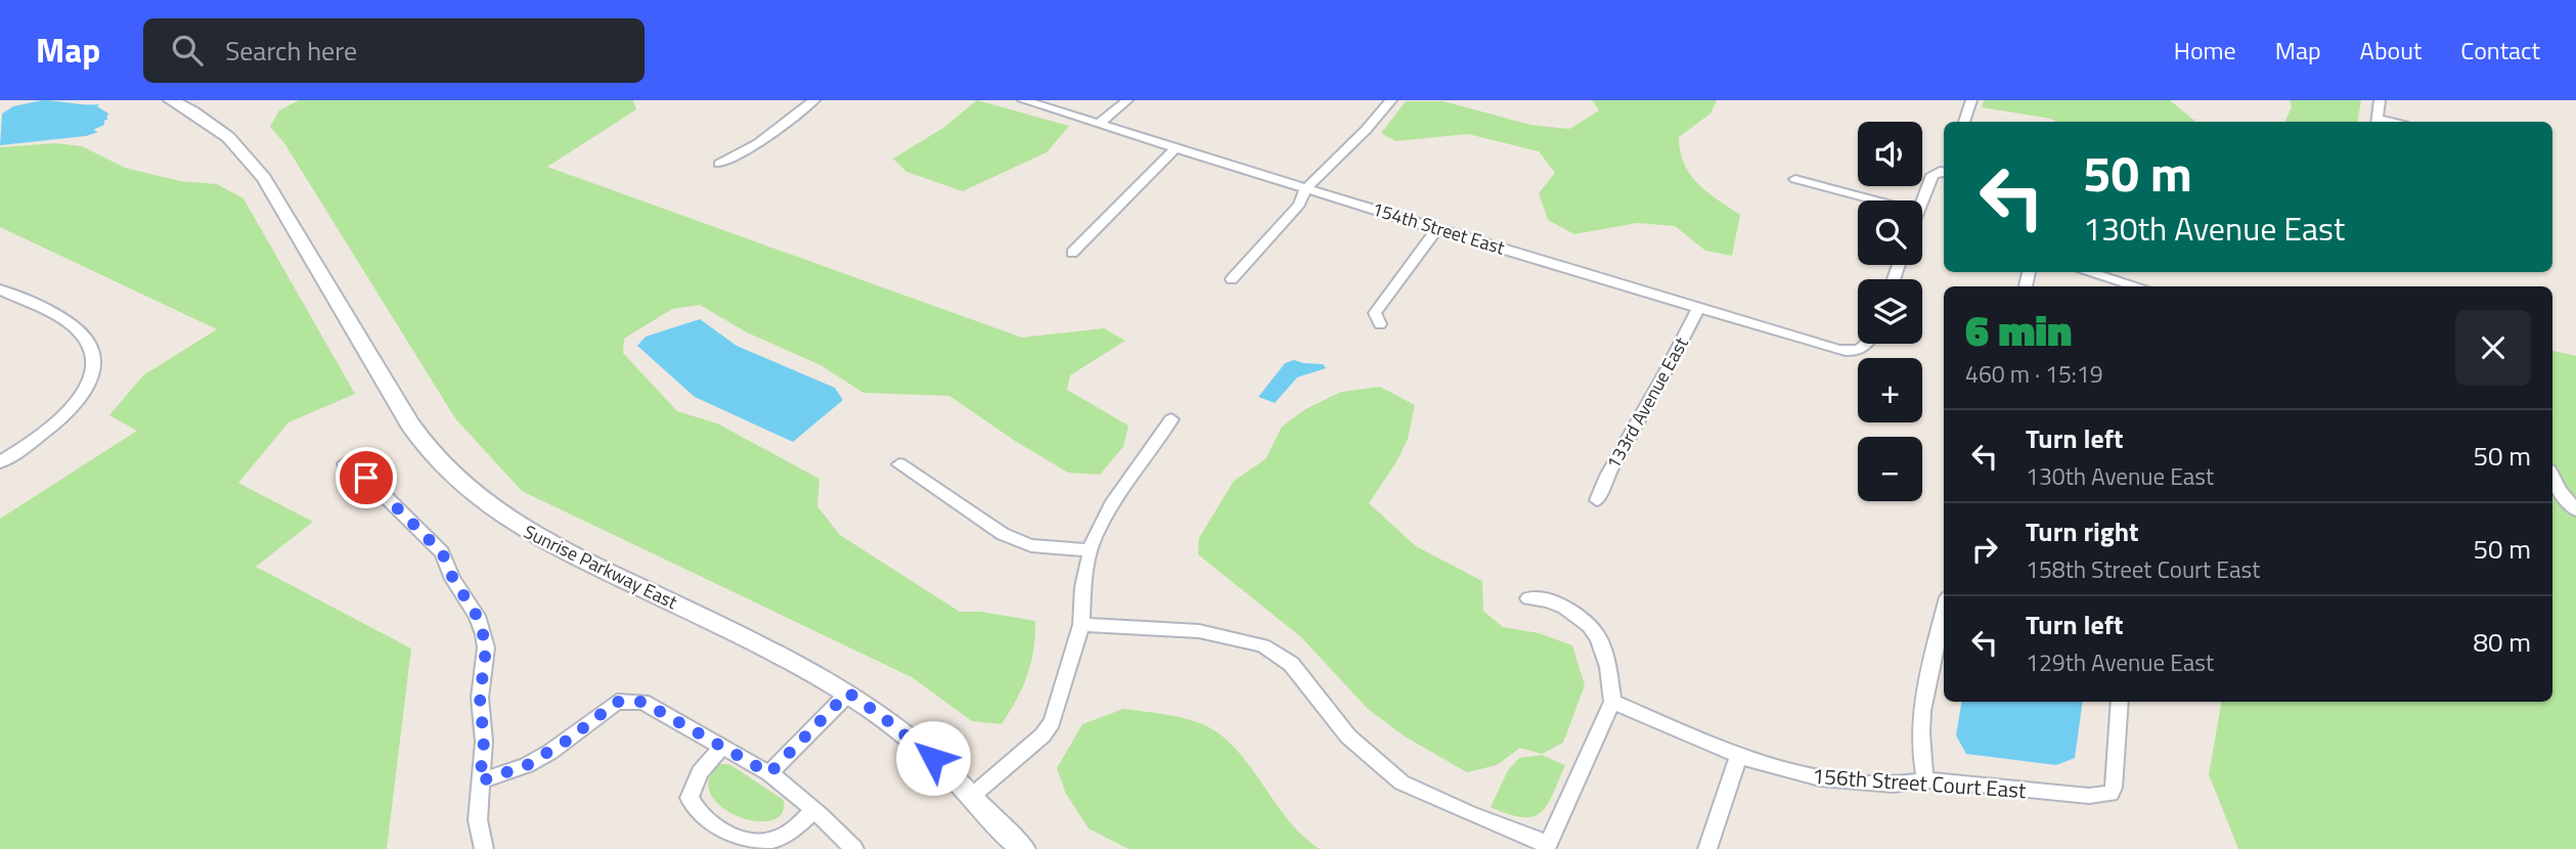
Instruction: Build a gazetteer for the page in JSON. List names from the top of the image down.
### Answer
{
  "streets": {
    "street": [
      "154th Street East",
      "133rd Avenue East",
      "Sunrise Parkway East",
      "156th Street Court East"
    ]
  },
  "crossings": [
    ["154th Street East", "133rd Avenue East"]
  ],
  "page": {
    "header": "Map",
    "search": "Search here",
    "nav": [
      "Home",
      "Map",
      "About",
      "Contact"
    ],
    "map_buttons": ["+", "−"],
    "turn": ["50 m", "130th Avenue East"],
    "heading": ["6 min", "460 m · 15:19"],
    "list": [
      {
        "name": "Turn left",
        "note": "130th Avenue East",
        "value": "50 m"
      },
      {
        "name": "Turn right",
        "note": "158th Street Court East",
        "value": "50 m"
      },
      {
        "name": "Turn left",
        "note": "129th Avenue East",
        "value": "80 m"
      }
    ]
  }
}
